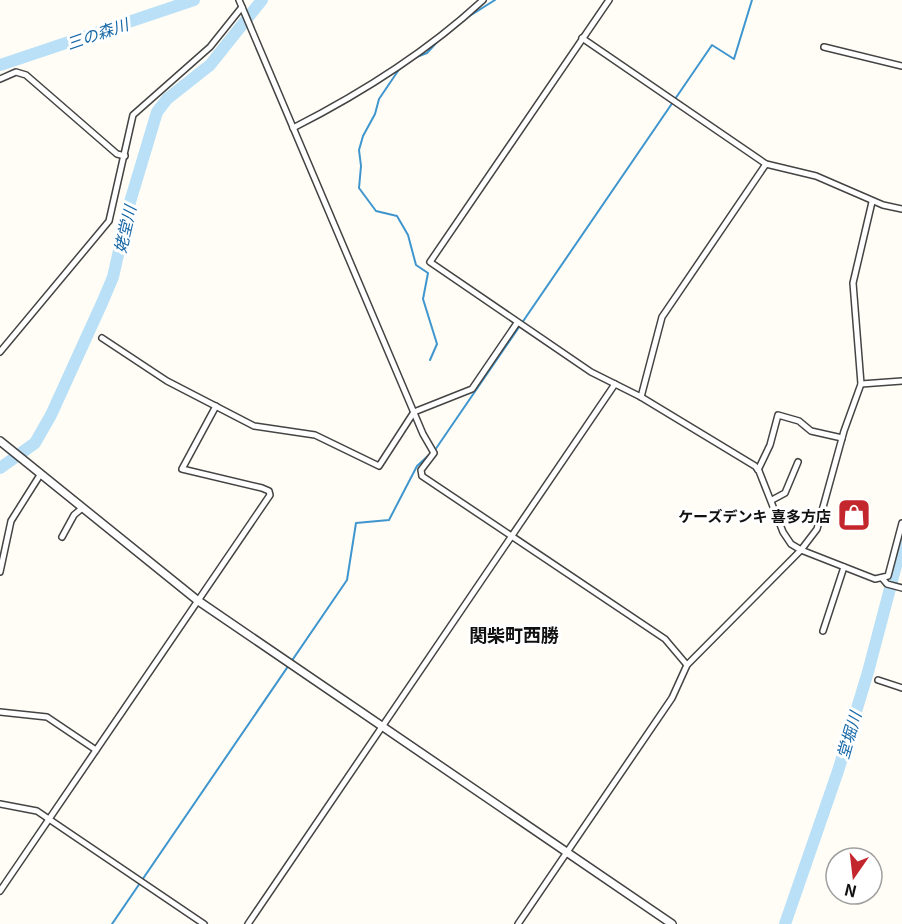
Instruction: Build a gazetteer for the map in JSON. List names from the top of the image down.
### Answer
{
  "districts": ["関柴町西勝"],
  "water": ["三の森川", "姥堂川", "堂堀川"],
  "places": {
    "shop": ["ケーズデンキ 喜多方店"]
  },
  "north": "bottom"
}
